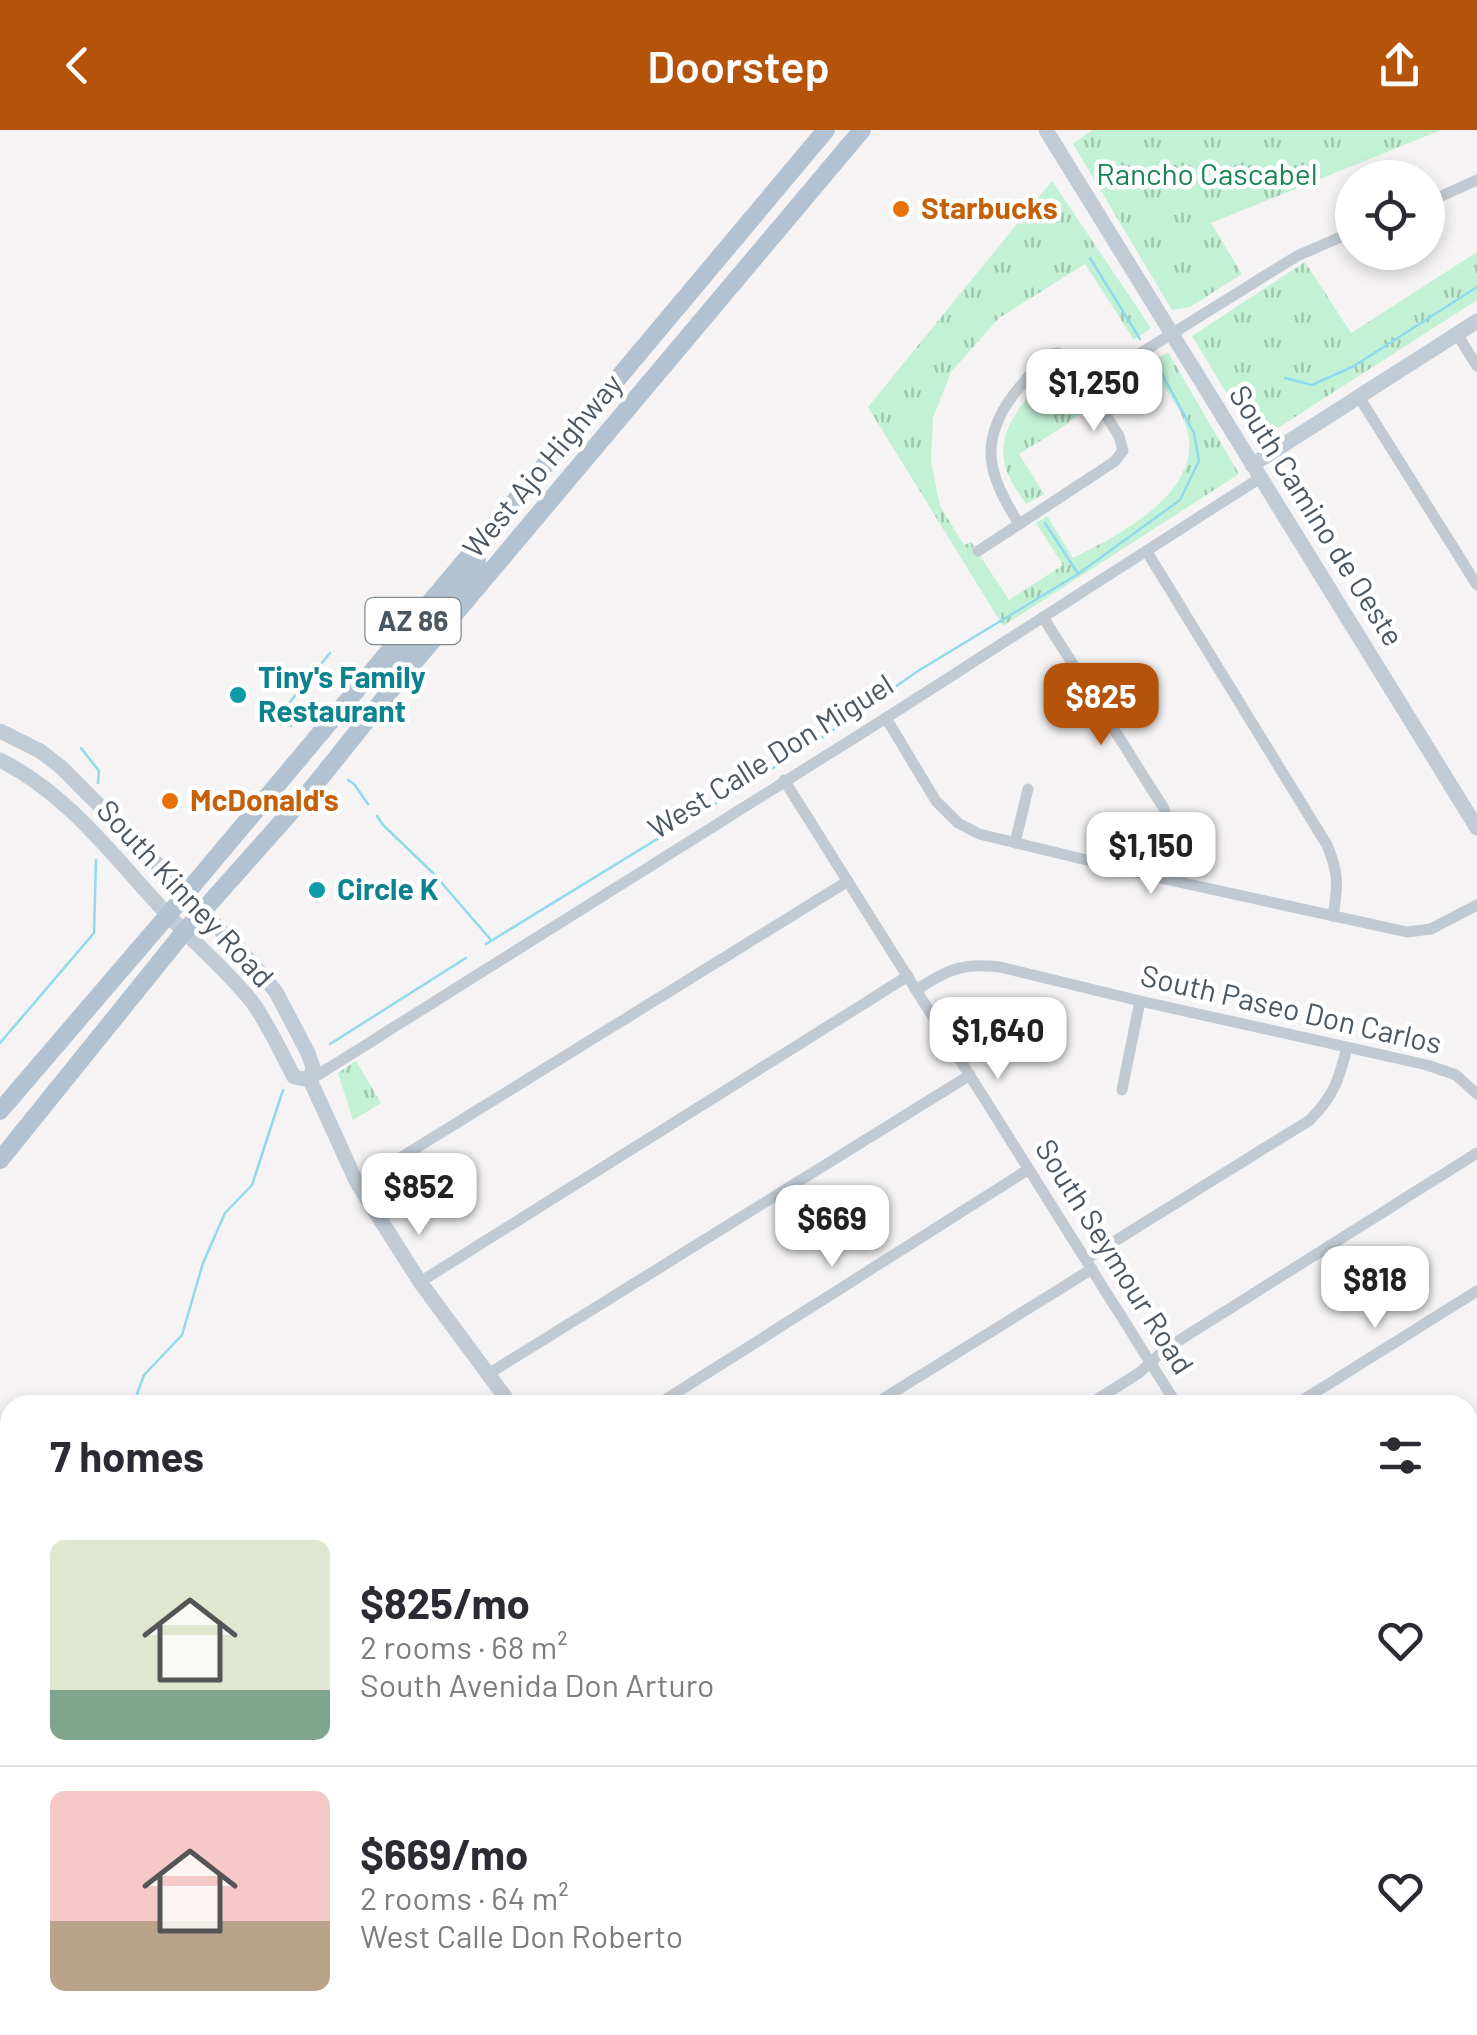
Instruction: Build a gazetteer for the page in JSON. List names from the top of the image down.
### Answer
{
  "streets": {
    "main road": [
      "West Ajo Highway",
      "South Camino de Oeste",
      "AZ 86",
      "West Calle Don Miguel",
      "South Kinney Road"
    ],
    "street": ["South Paseo Don Carlos", "South Seymour Road"]
  },
  "crossings": [
    ["West Ajo Highway", "South Kinney Road"],
    ["South Camino de Oeste", "West Calle Don Miguel"],
    ["West Calle Don Miguel", "South Kinney Road"],
    ["West Calle Don Miguel", "South Seymour Road"],
    ["South Paseo Don Carlos", "South Seymour Road"]
  ],
  "parks": ["Rancho Cascabel"],
  "places": [
    "Starbucks",
    "Tiny's Family Restaurant",
    "McDonald's",
    "Circle K"
  ],
  "page": {
    "header": "Doorstep",
    "price": [
      "$1,250",
      "$825",
      "$1,150",
      "$1,640",
      "$852",
      "$669",
      "$818"
    ],
    "heading": "7 homes",
    "list": [
      {
        "name": "$825/mo",
        "note": "2 rooms · 68 m² · South Avenida Don Arturo"
      },
      {
        "name": "$669/mo",
        "note": "2 rooms · 64 m² · West Calle Don Roberto"
      }
    ]
  }
}
